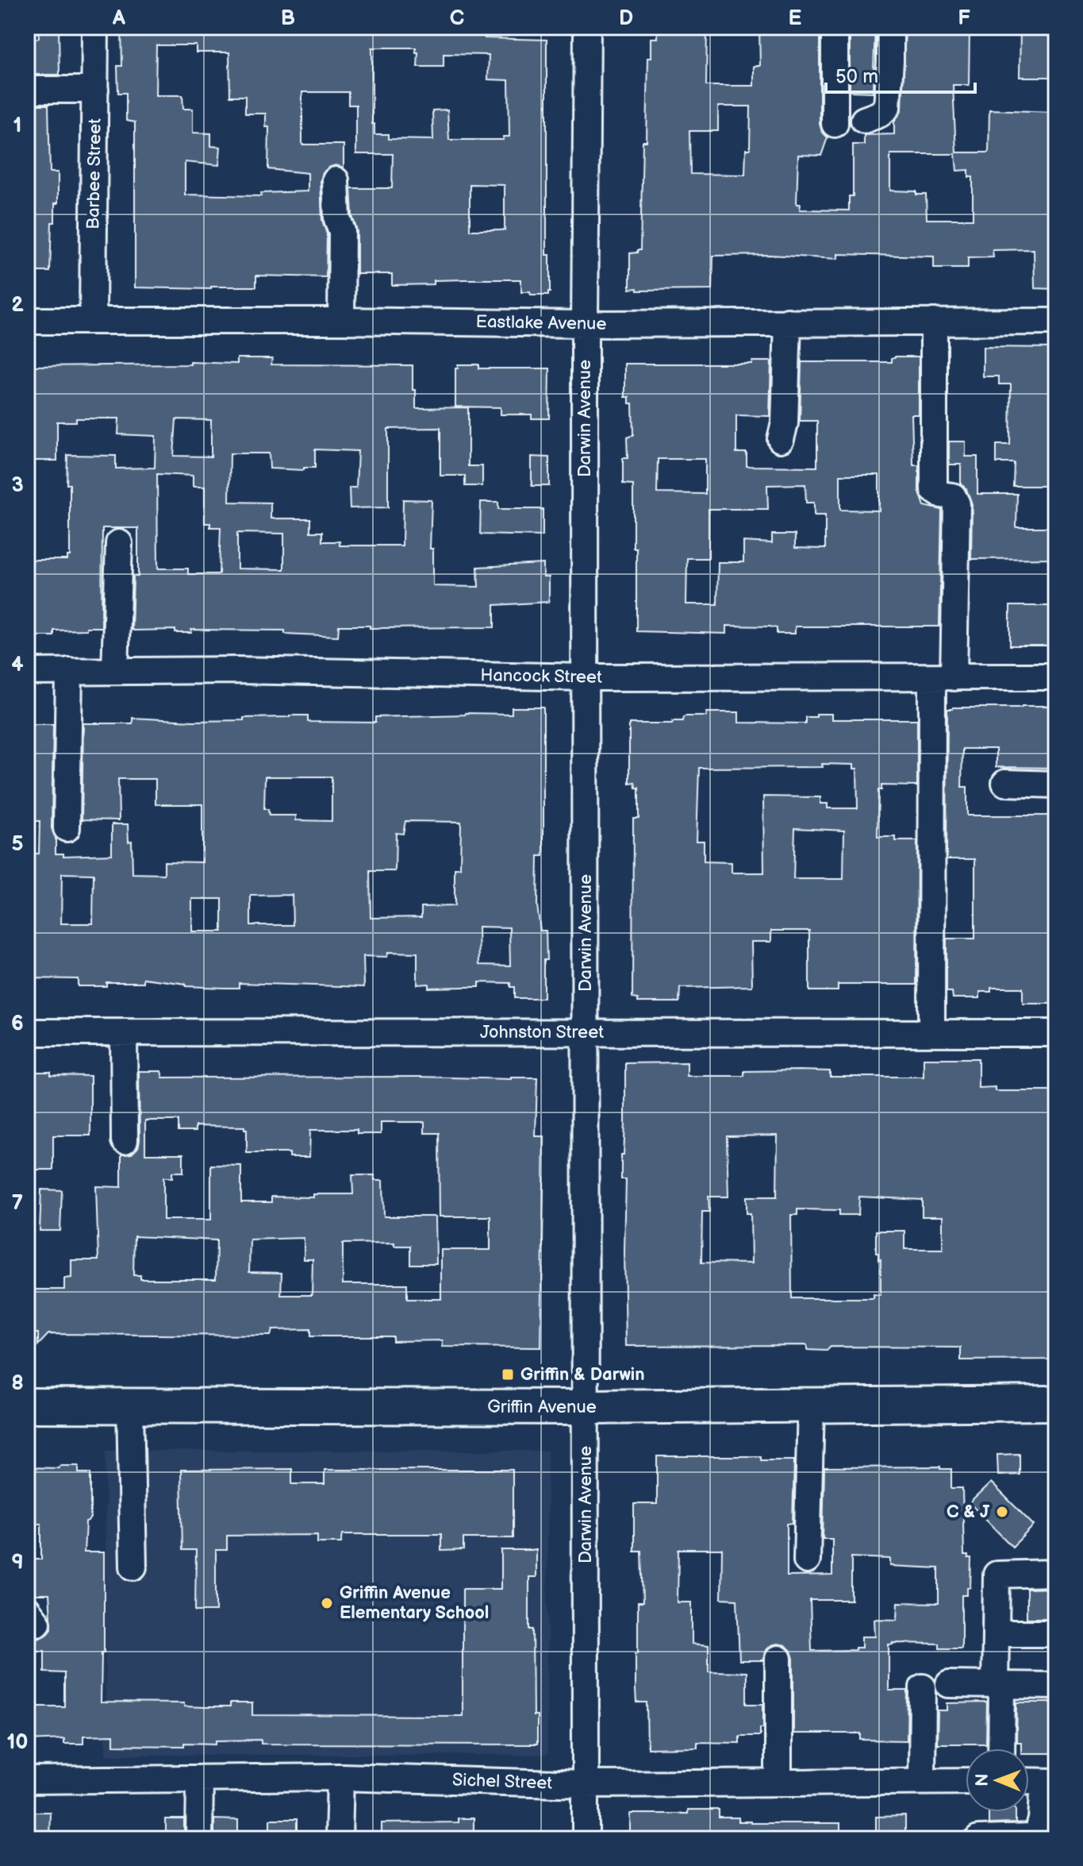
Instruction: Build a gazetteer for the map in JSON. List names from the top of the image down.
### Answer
{
  "streets": {
    "main road": ["Griffin Avenue"],
    "street": [
      "Barbee Street",
      "Eastlake Avenue",
      "Darwin Avenue",
      "Hancock Street",
      "Johnston Street",
      "Sichel Street"
    ]
  },
  "crossings": [
    ["Barbee Street", "Eastlake Avenue"],
    ["Eastlake Avenue", "Darwin Avenue"],
    ["Darwin Avenue", "Hancock Street"],
    ["Darwin Avenue", "Johnston Street"],
    ["Darwin Avenue", "Griffin Avenue"],
    ["Darwin Avenue", "Sichel Street"]
  ],
  "places": {
    "transit": ["Griffin & Darwin"],
    "other": ["C & J", "Griffin Avenue Elementary School"]
  },
  "scale_bar": "50 m",
  "north": "left",
  "grid": {
    "columns": [
      "A",
      "B",
      "C",
      "D",
      "E",
      "F"
    ],
    "rows": [
      "1",
      "2",
      "3",
      "4",
      "5",
      "6",
      "7",
      "8",
      "9",
      "10"
    ]
  }
}
